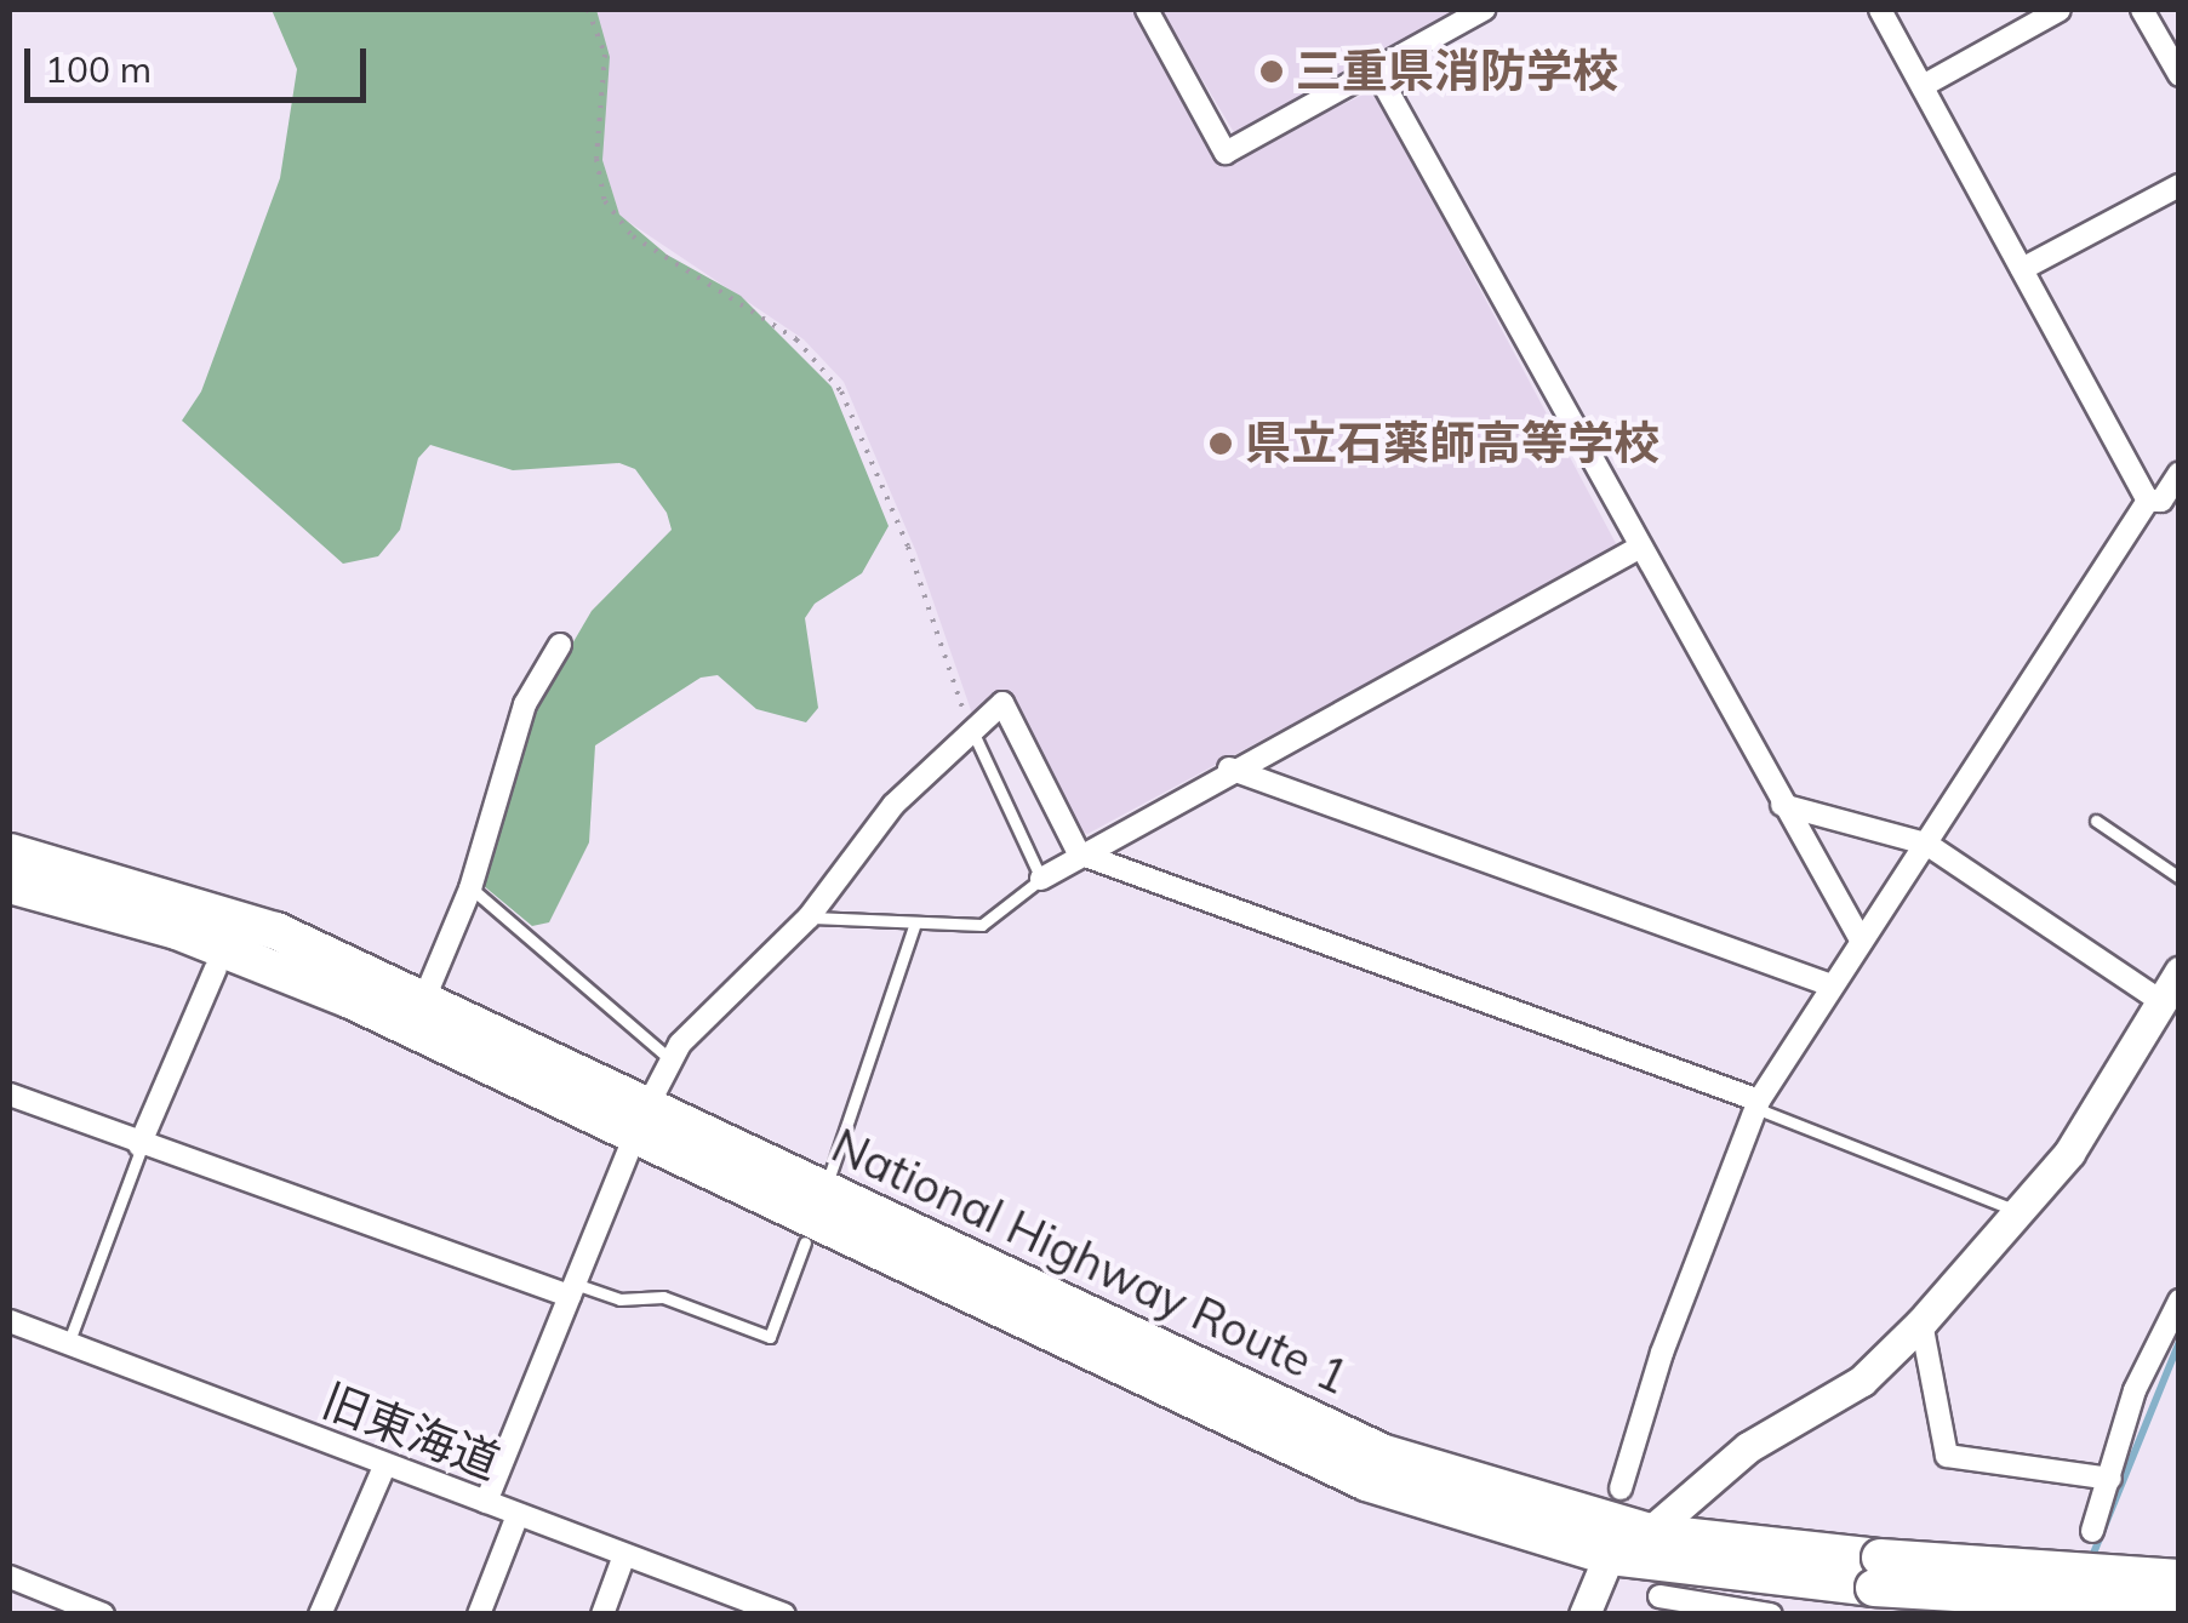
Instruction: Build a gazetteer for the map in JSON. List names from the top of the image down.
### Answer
{
  "streets": {
    "highway": ["National Highway Route 1"],
    "street": ["旧東海道"]
  },
  "places": ["三重県消防学校", "県立石薬師高等学校"],
  "scale_bar": "100 m"
}
